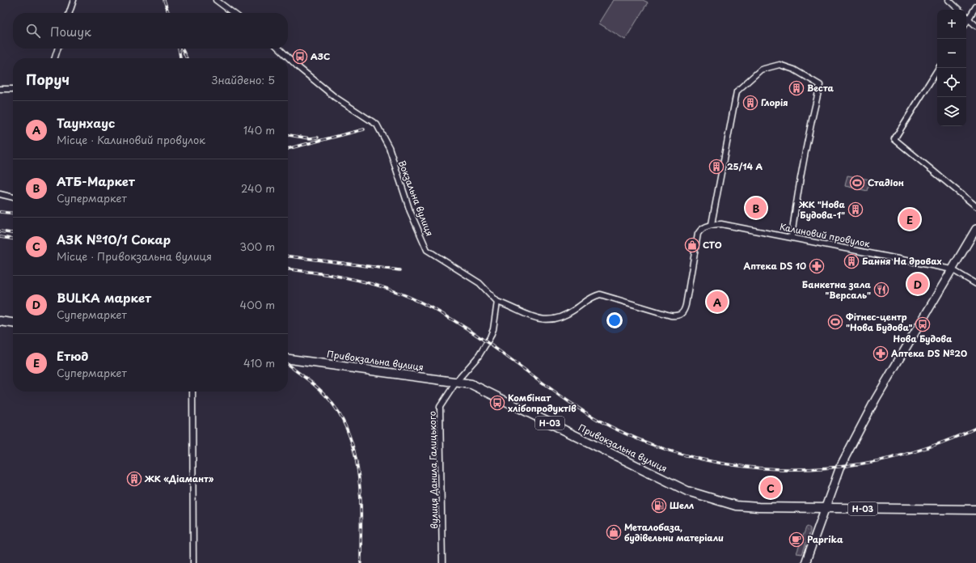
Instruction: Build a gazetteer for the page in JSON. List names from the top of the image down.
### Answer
{
  "streets": {
    "main road": ["Привокзальна вулиця", "Н-03"],
    "street": ["Вокзальна вулиця", "Калиновий провулок", "вулиця Данила Галицького"]
  },
  "crossings": [
    ["Привокзальна вулиця", "Н-03"],
    ["Привокзальна вулиця", "вулиця Данила Галицького"]
  ],
  "places": {
    "bus stop": ["АЗС", "Нова Будова", "Комбінат хлібопродуктів"],
    "building": [
      "Веста",
      "Глорія",
      "25/14 А",
      "ЖК \"Нова Будова-1\"",
      "Бання На дровах",
      "ЖК «Діамант»"
    ],
    "sports": ["Стадіон", "Фітнес-центр \"Нова Будова\""],
    "shop": ["СТО", "Металобаза, будівельни матеріали"],
    "pharmacy": ["Аптека DS 10", "Аптека DS №20"],
    "restaurant": ["Банкетна зала \"Версаль\""],
    "fuel station": ["Шелл"],
    "cafe": ["Paprika"]
  },
  "page": {
    "map_buttons": ["+", "−"],
    "search": "Пошук",
    "heading": ["Поруч", "Знайдено: 5"],
    "list": [
      {
        "mark": "A",
        "name": "Таунхаус",
        "note": "Місце · Калиновий провулок",
        "value": "140 m"
      },
      {
        "mark": "B",
        "name": "АТБ-Маркет",
        "note": "Супермаркет",
        "value": "240 m"
      },
      {
        "mark": "C",
        "name": "АЗК №10/1 Сокар",
        "note": "Місце · Привокзальна вулиця",
        "value": "300 m"
      },
      {
        "mark": "D",
        "name": "BULKA маркет",
        "note": "Супермаркет",
        "value": "400 m"
      },
      {
        "mark": "E",
        "name": "Етюд",
        "note": "Супермаркет",
        "value": "410 m"
      }
    ],
    "pins": [
      "B",
      "E",
      "D",
      "A",
      "C"
    ]
  }
}
